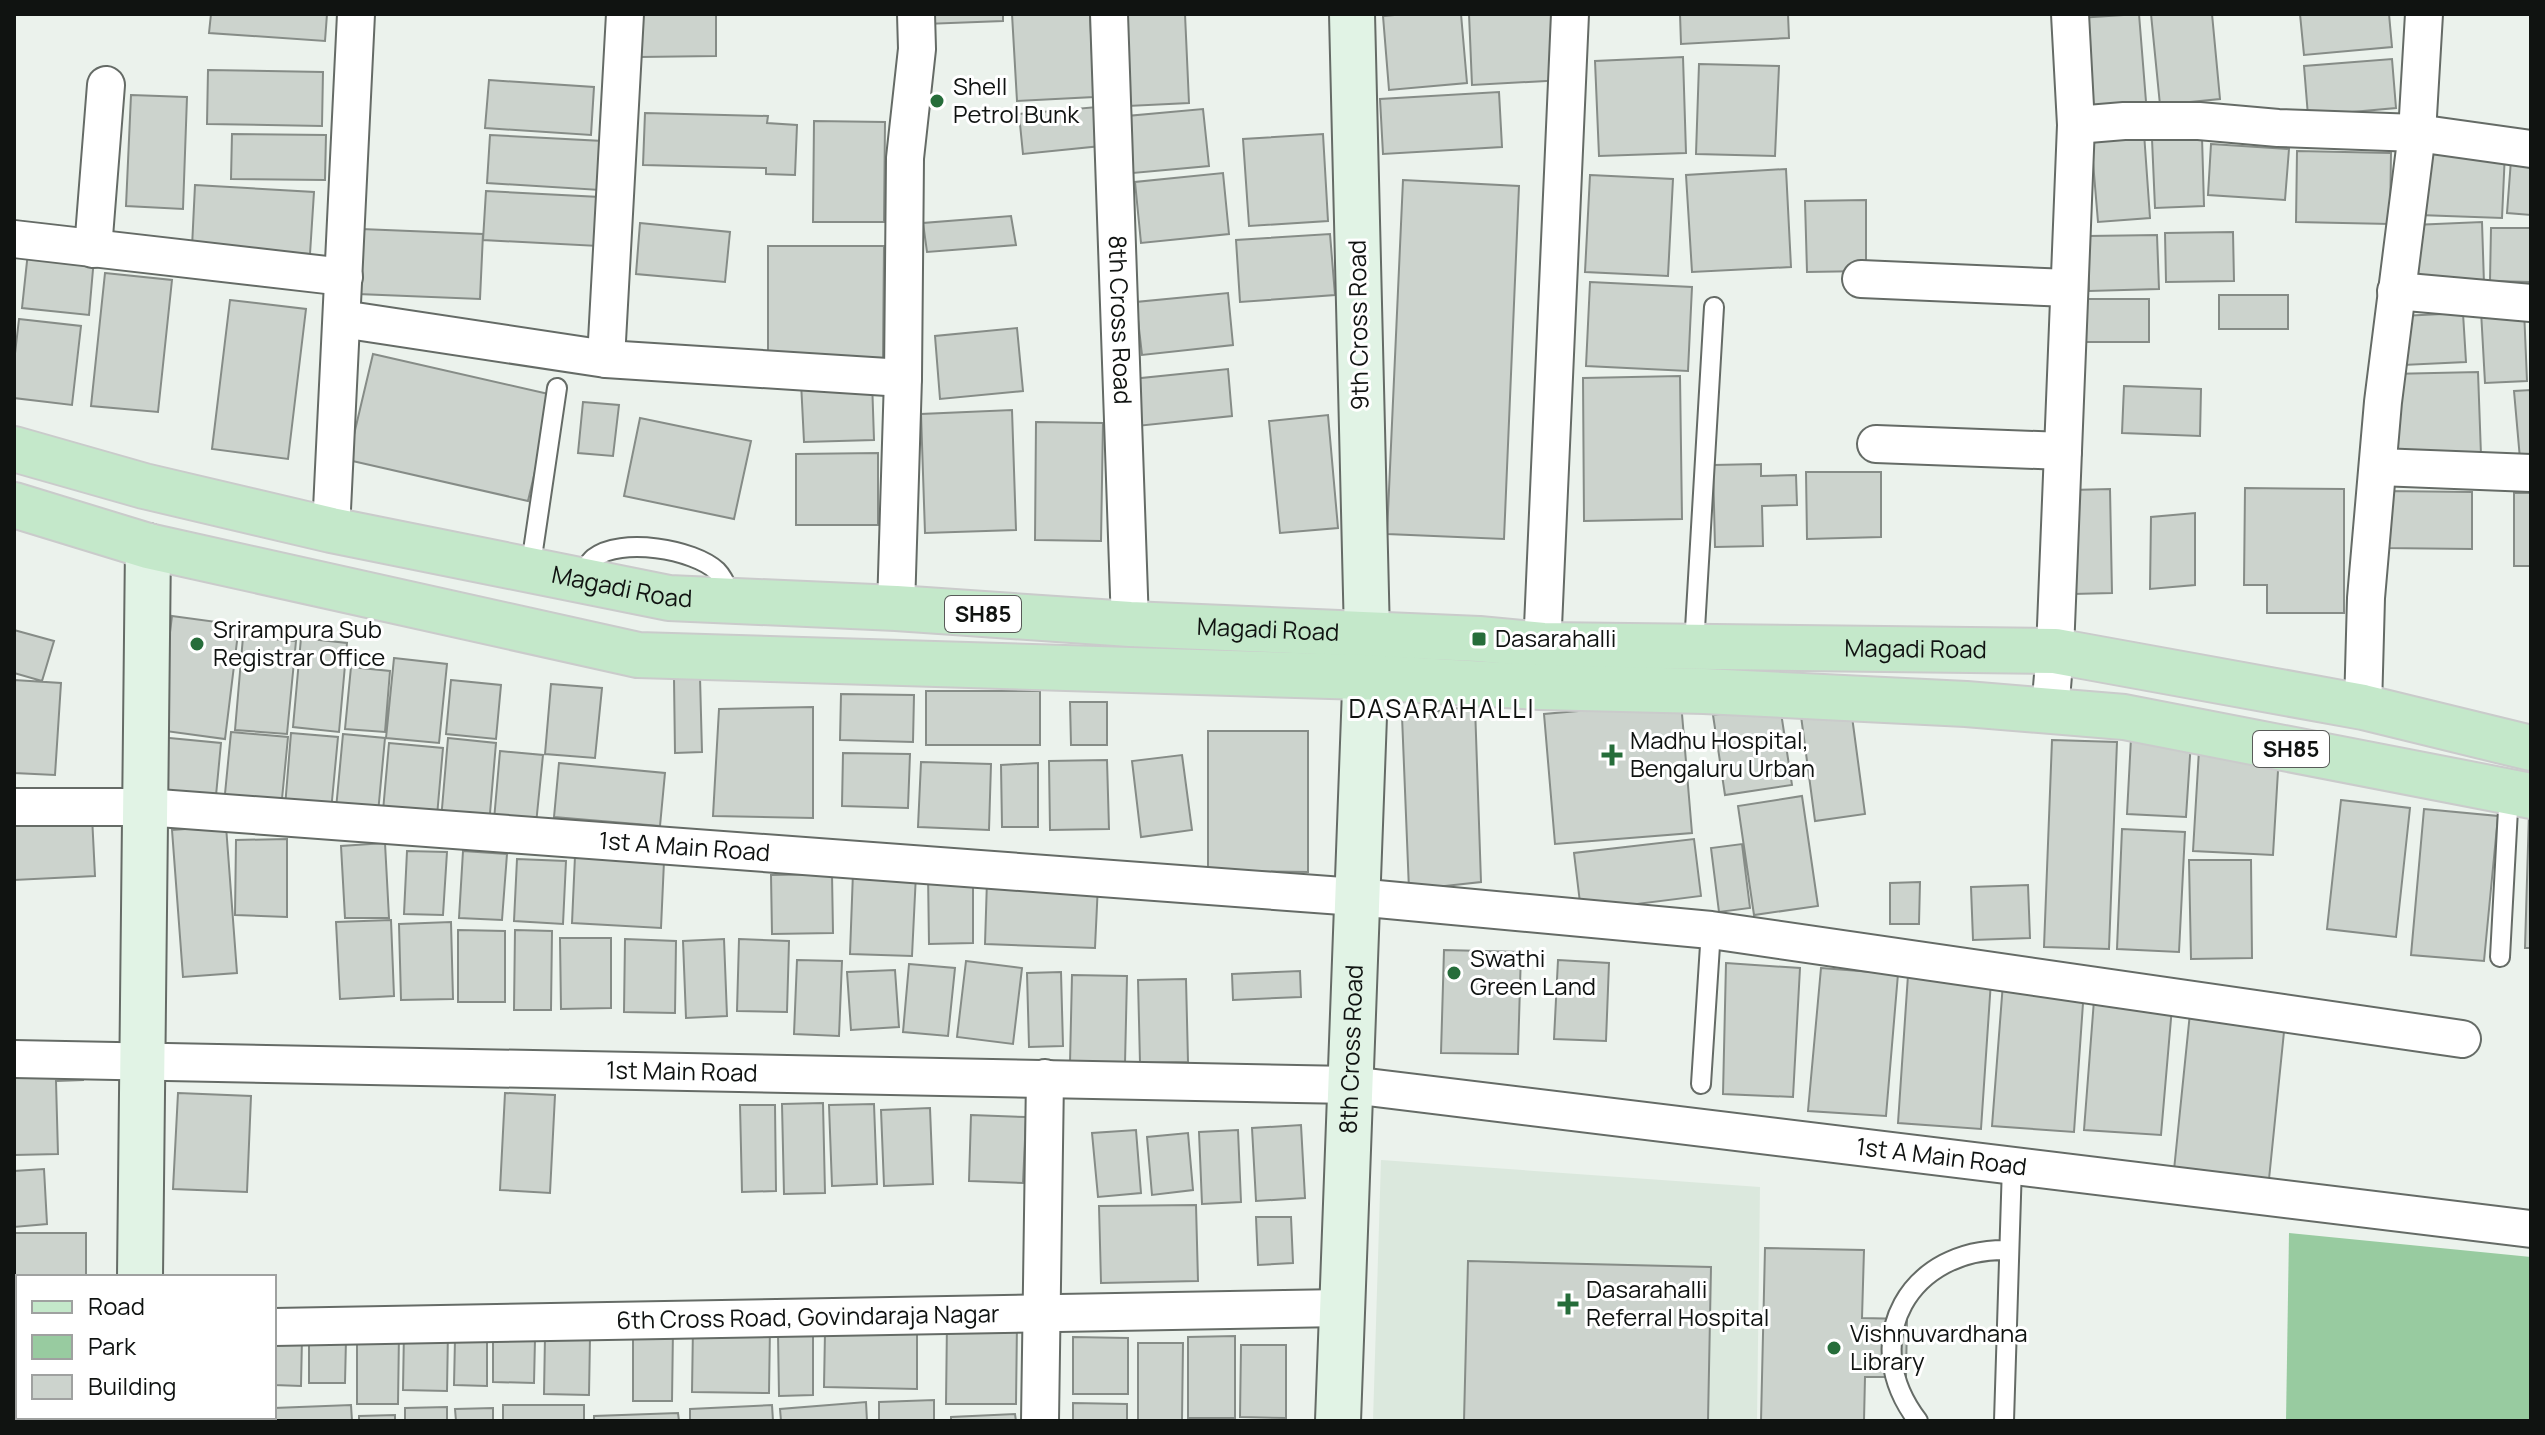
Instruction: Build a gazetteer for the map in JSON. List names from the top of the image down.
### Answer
{
  "streets": {
    "main road": ["Magadi Road", "SH85"],
    "street": [
      "8th Cross Road",
      "9th Cross Road",
      "1st A Main Road",
      "1st Main Road",
      "6th Cross Road, Govindaraja Nagar"
    ]
  },
  "crossings": [
    ["8th Cross Road", "9th Cross Road"],
    ["8th Cross Road", "Magadi Road"],
    ["8th Cross Road", "1st A Main Road"],
    ["8th Cross Road", "1st Main Road"],
    ["8th Cross Road", "6th Cross Road, Govindaraja Nagar"],
    ["9th Cross Road", "Magadi Road"],
    ["1st A Main Road", "1st Main Road"]
  ],
  "districts": ["DASARAHALLI"],
  "places": {
    "other": [
      "Shell Petrol Bunk",
      "Srirampura Sub Registrar Office",
      "Swathi Green Land",
      "Vishnuvardhana Library"
    ],
    "transit": ["Dasarahalli"],
    "health": ["Madhu Hospital, Bengaluru Urban", "Dasarahalli Referral Hospital"]
  },
  "legend": ["Road", "Park", "Building"]
}
